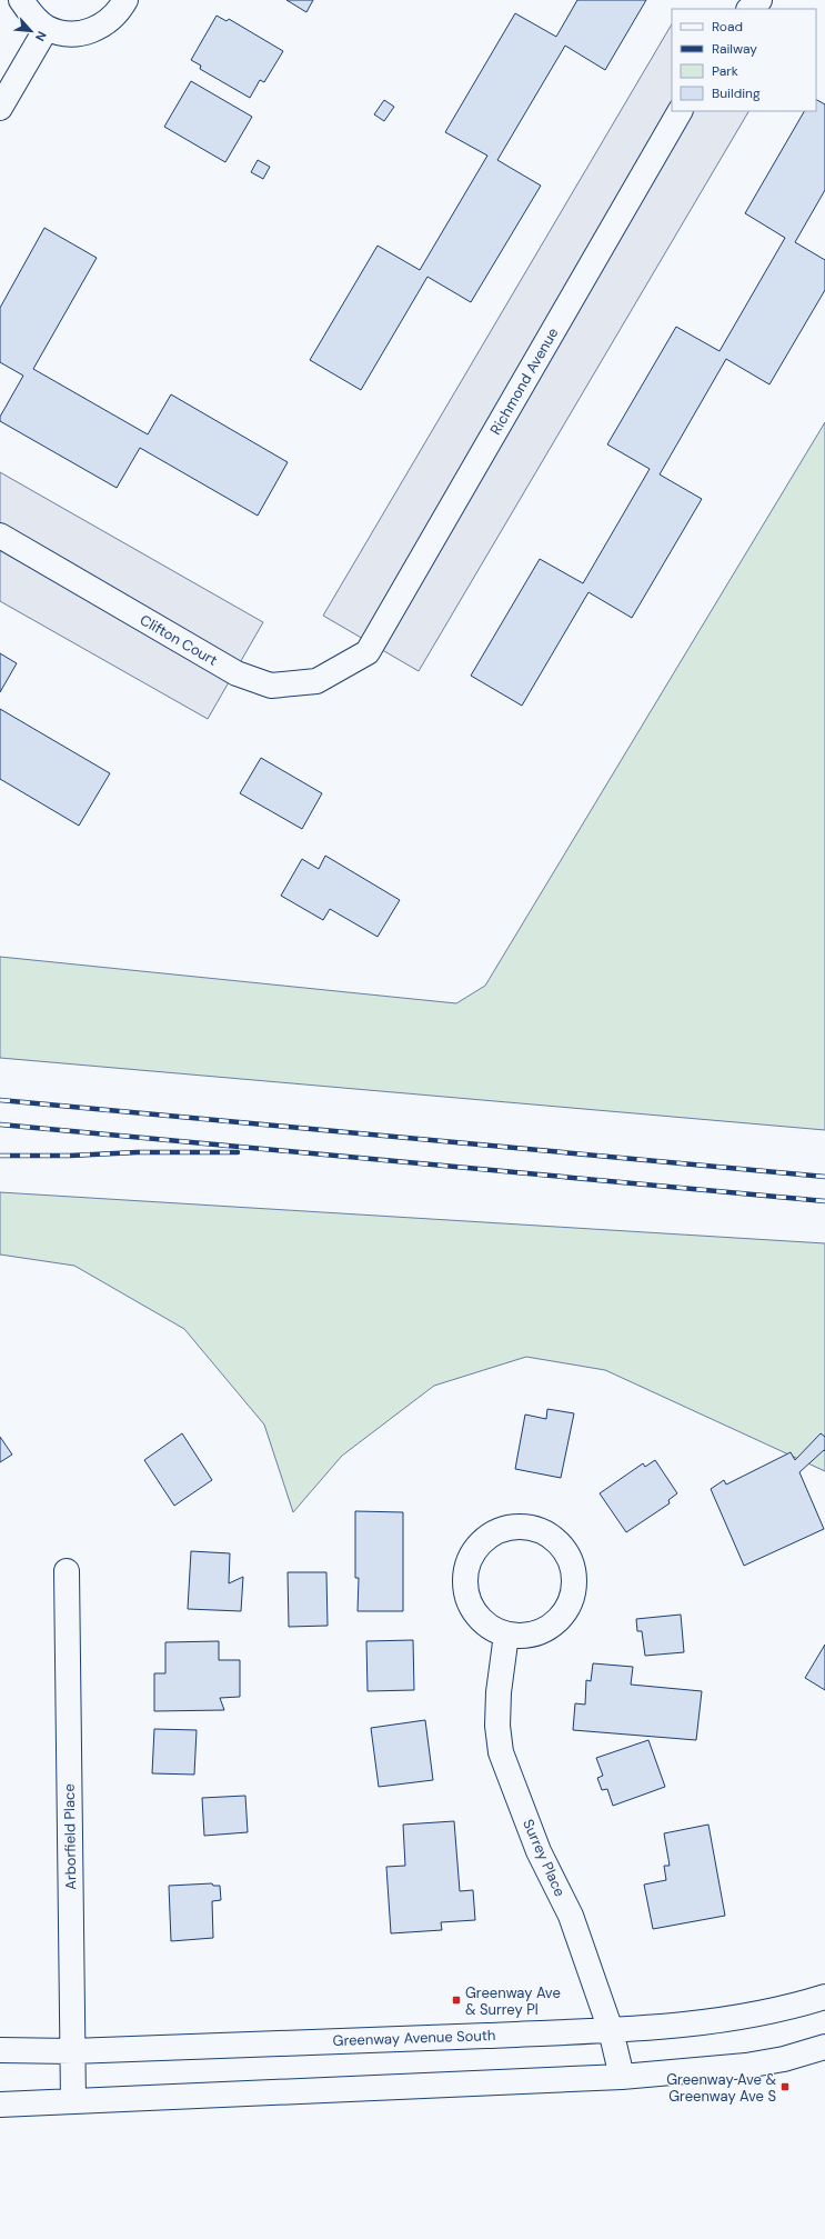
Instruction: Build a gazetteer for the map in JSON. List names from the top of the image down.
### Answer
{
  "streets": {
    "street": [
      "Richmond Avenue",
      "Clifton Court",
      "Arborfield Place",
      "Surrey Place",
      "Greenway Avenue South"
    ]
  },
  "crossings": [
    ["Richmond Avenue", "Clifton Court"],
    ["Arborfield Place", "Greenway Avenue South"],
    ["Surrey Place", "Greenway Avenue South"]
  ],
  "places": {
    "transit": ["Greenway Ave & Surrey Pl", "Greenway Ave & Greenway Ave S"]
  },
  "legend": [
    "Road",
    "Railway",
    "Park",
    "Building"
  ],
  "north": "bottom right"
}
